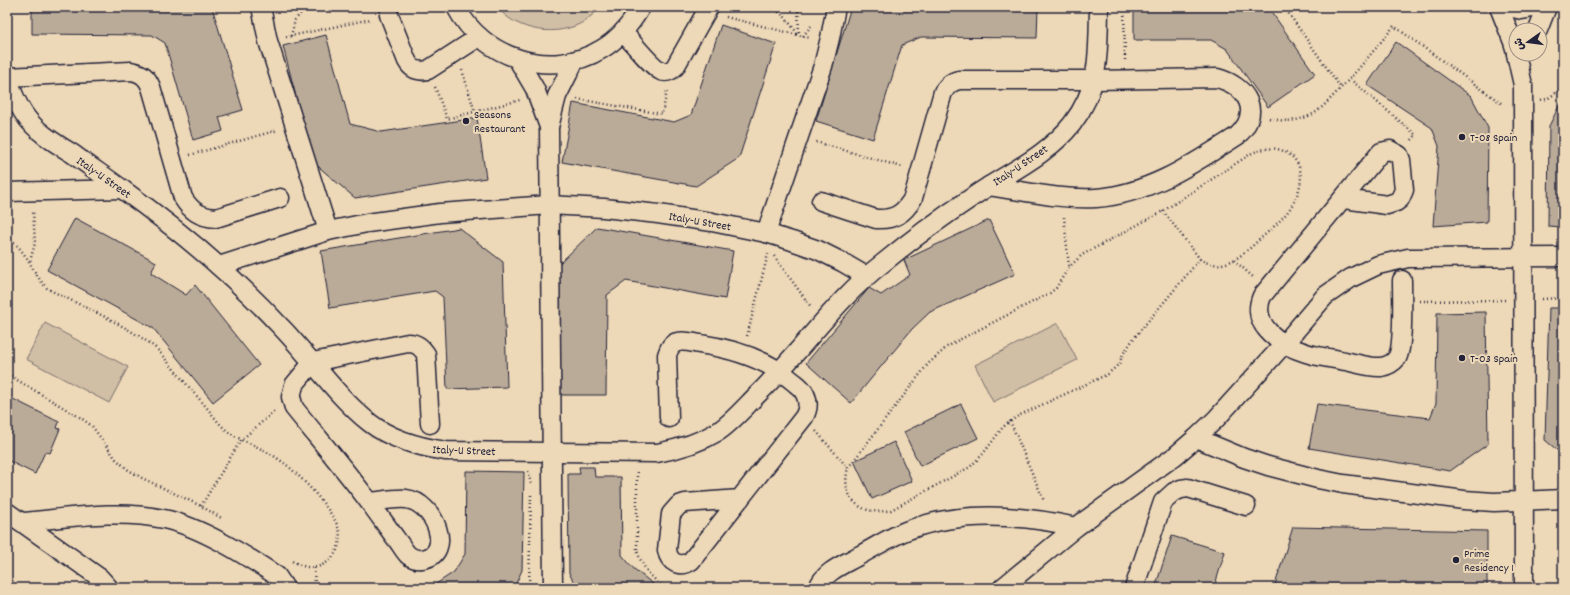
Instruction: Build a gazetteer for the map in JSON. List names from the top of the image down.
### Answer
{
  "streets": {
    "street": ["Italy-U Street"]
  },
  "places": [
    "Seasons Restaurant",
    "T-08 Spain",
    "T-03 Spain",
    "Prime Residency 1"
  ],
  "north": "left"
}
